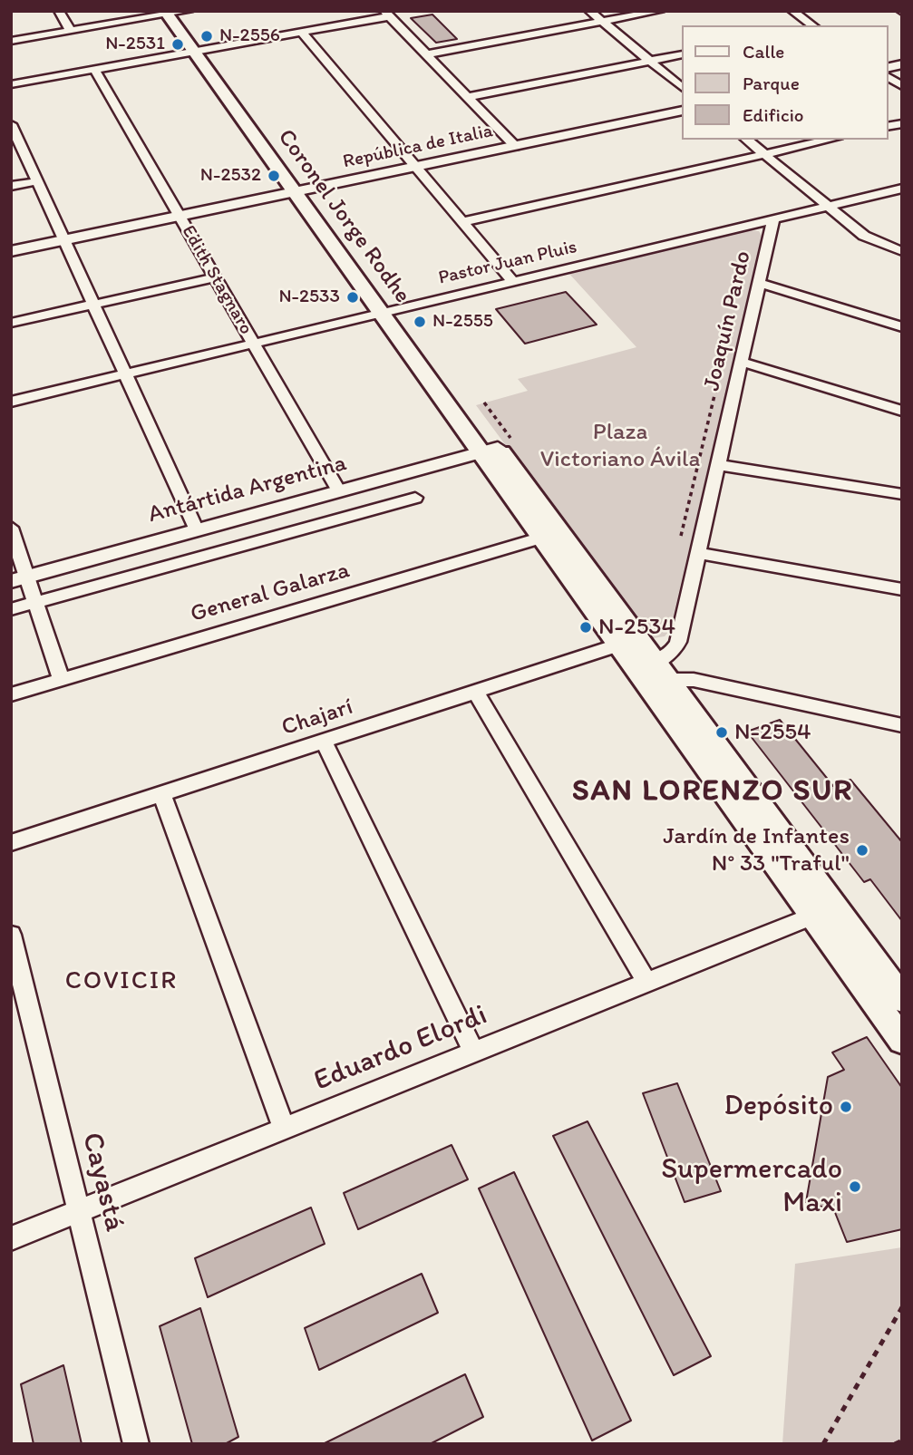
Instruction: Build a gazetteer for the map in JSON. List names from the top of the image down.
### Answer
{
  "streets": {
    "main road": ["Coronel Jorge Rodhe"],
    "street": [
      "República de Italia",
      "Pastor Juan Pluis",
      "Edith Stagnaro",
      "Joaquín Pardo",
      "Antártida Argentina",
      "General Galarza",
      "Chajarí",
      "Eduardo Elordi",
      "Cayastá"
    ]
  },
  "crossings": [
    ["República de Italia", "Coronel Jorge Rodhe"],
    ["República de Italia", "Edith Stagnaro"],
    ["Coronel Jorge Rodhe", "Pastor Juan Pluis"],
    ["Coronel Jorge Rodhe", "Joaquín Pardo"],
    ["Coronel Jorge Rodhe", "Antártida Argentina"],
    ["Coronel Jorge Rodhe", "General Galarza"],
    ["Coronel Jorge Rodhe", "Chajarí"],
    ["Coronel Jorge Rodhe", "Eduardo Elordi"],
    ["Pastor Juan Pluis", "Edith Stagnaro"],
    ["Pastor Juan Pluis", "Joaquín Pardo"],
    ["Edith Stagnaro", "Antártida Argentina"],
    ["Eduardo Elordi", "Cayastá"]
  ],
  "districts": ["SAN LORENZO SUR", "COVICIR"],
  "parks": ["Plaza Victoriano Ávila"],
  "places": [
    "N-2556",
    "N-2531",
    "N-2532",
    "N-2533",
    "N-2555",
    "N-2534",
    "N-2554",
    "Jardín de Infantes N° 33 \"Traful\"",
    "Depósito",
    "Supermercado Maxi"
  ],
  "legend": ["Calle", "Parque", "Edificio"]
}
